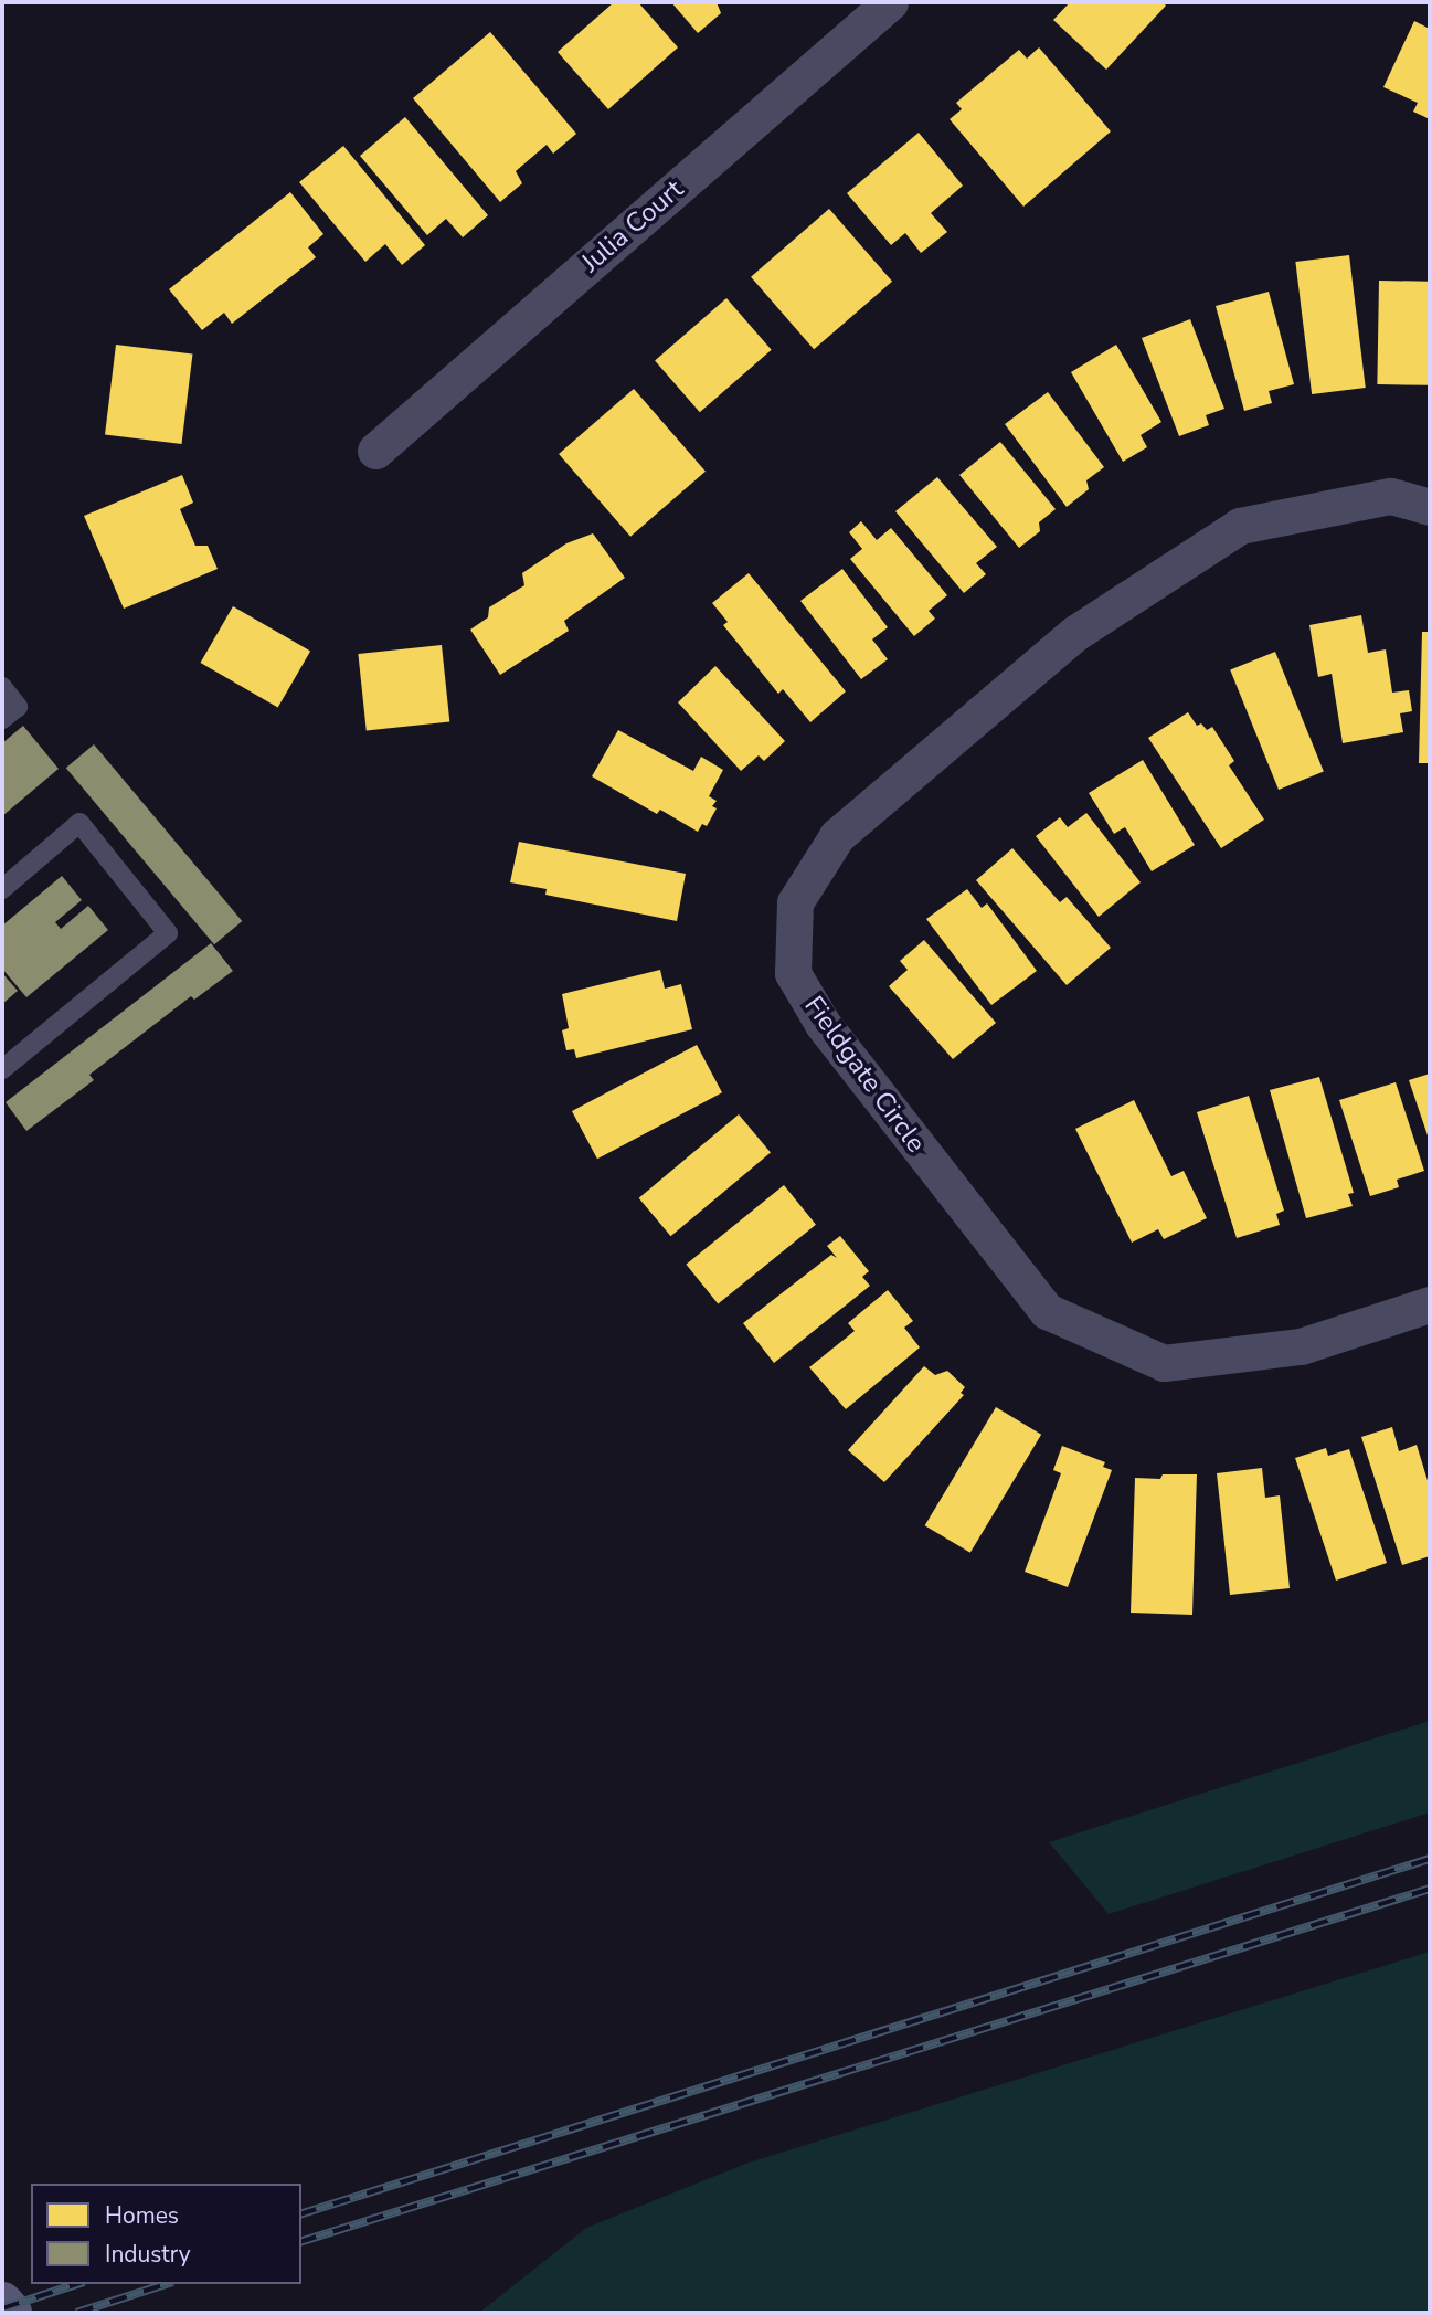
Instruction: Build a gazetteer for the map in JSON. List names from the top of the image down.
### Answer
{
  "streets": {
    "street": ["Julia Court", "Fieldgate Circle"]
  },
  "legend": ["Homes", "Industry"]
}
